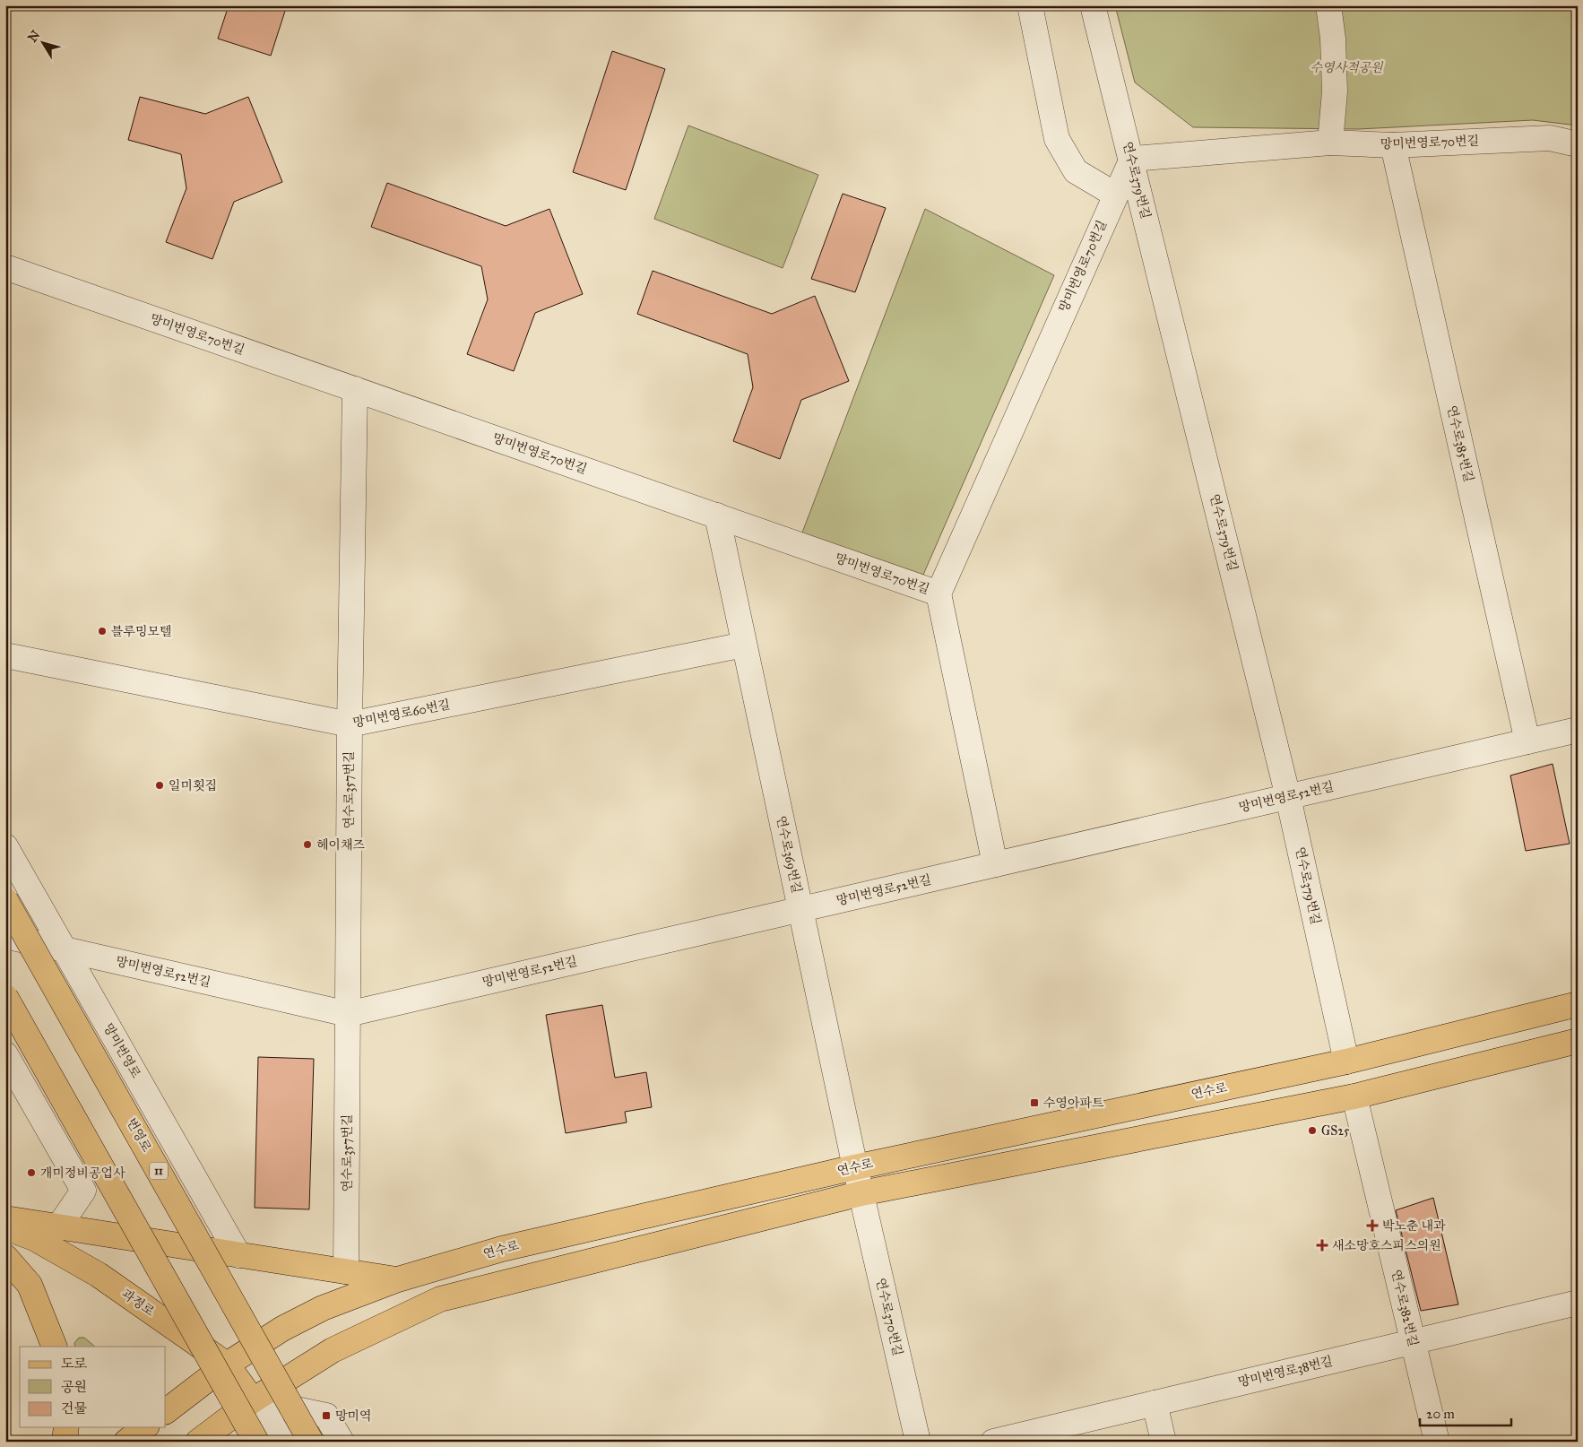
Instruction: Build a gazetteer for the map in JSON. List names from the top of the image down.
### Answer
{
  "streets": {
    "main road": [
      "연수로",
      "번영로",
      "11",
      "과정로"
    ],
    "street": [
      "망미번영로70번길",
      "연수로379번길",
      "연수로385번길",
      "망미번영로60번길",
      "연수로357번길",
      "망미번영로52번길",
      "연수로369번길",
      "망미번영로",
      "연수로382번길",
      "연수로370번길",
      "망미번영로38번길"
    ]
  },
  "crossings": [
    ["망미번영로70번길", "연수로379번길"],
    ["망미번영로70번길", "연수로385번길"],
    ["망미번영로70번길", "연수로357번길"],
    ["망미번영로70번길", "연수로369번길"],
    ["연수로379번길", "망미번영로52번길"],
    ["연수로379번길", "연수로"],
    ["연수로385번길", "망미번영로52번길"],
    ["망미번영로60번길", "연수로357번길"],
    ["망미번영로60번길", "연수로369번길"],
    ["연수로357번길", "망미번영로52번길"],
    ["망미번영로52번길", "연수로369번길"],
    ["망미번영로52번길", "망미번영로"],
    ["연수로369번길", "연수로"],
    ["연수로369번길", "연수로370번길"],
    ["연수로", "과정로"],
    ["연수로382번길", "망미번영로38번길"]
  ],
  "parks": ["수영사적공원"],
  "places": {
    "other": [
      "블루밍모텔",
      "일미횟집",
      "헤이채즈",
      "GS25",
      "개미정비공업사"
    ],
    "transit": ["수영아파트", "망미역"],
    "health": ["박노춘 내과", "새소망호스피스의원"]
  },
  "legend": ["도로", "공원", "건물"],
  "scale_bar": "20 m",
  "north": "top left"
}
